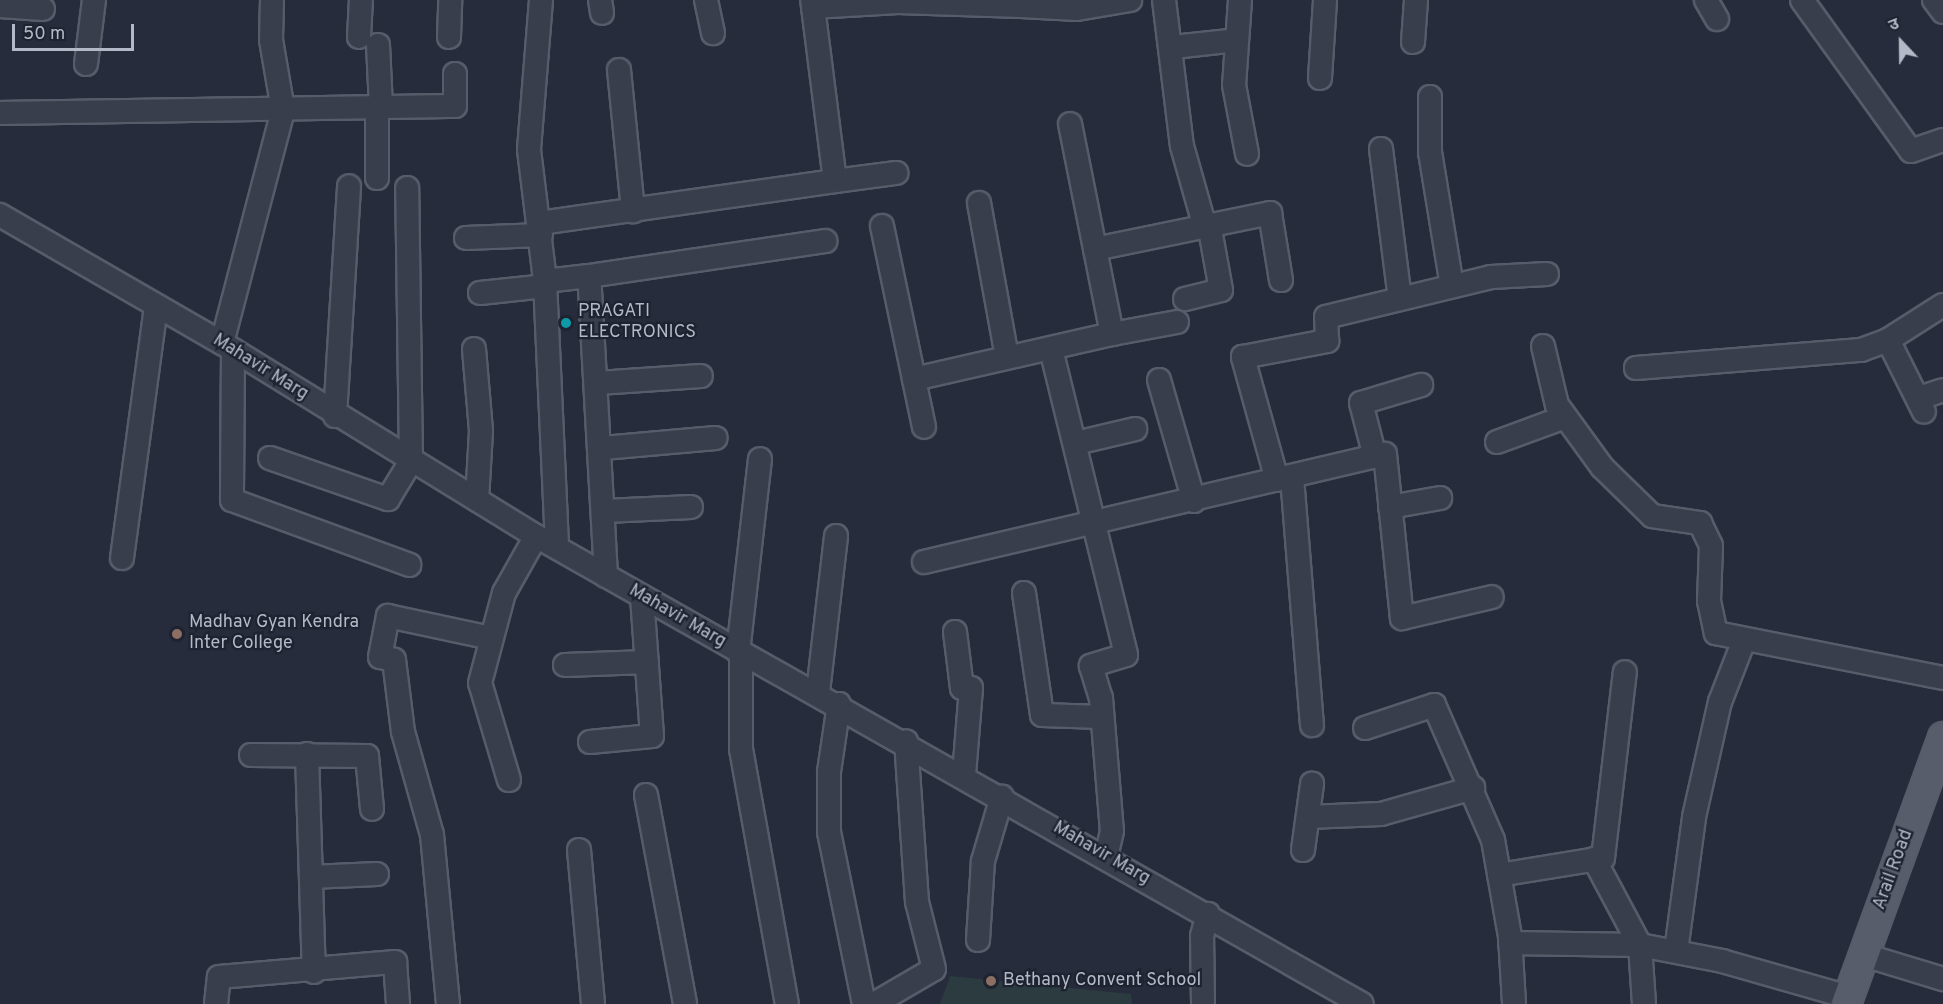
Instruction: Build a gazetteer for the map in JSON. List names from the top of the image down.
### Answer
{
  "streets": {
    "main road": ["Arail Road"],
    "street": ["Mahavir Marg"]
  },
  "places": ["PRAGATI ELECTRONICS", "Madhav Gyan Kendra Inter College", "Bethany Convent School"],
  "scale_bar": "50 m",
  "north": "top"
}
